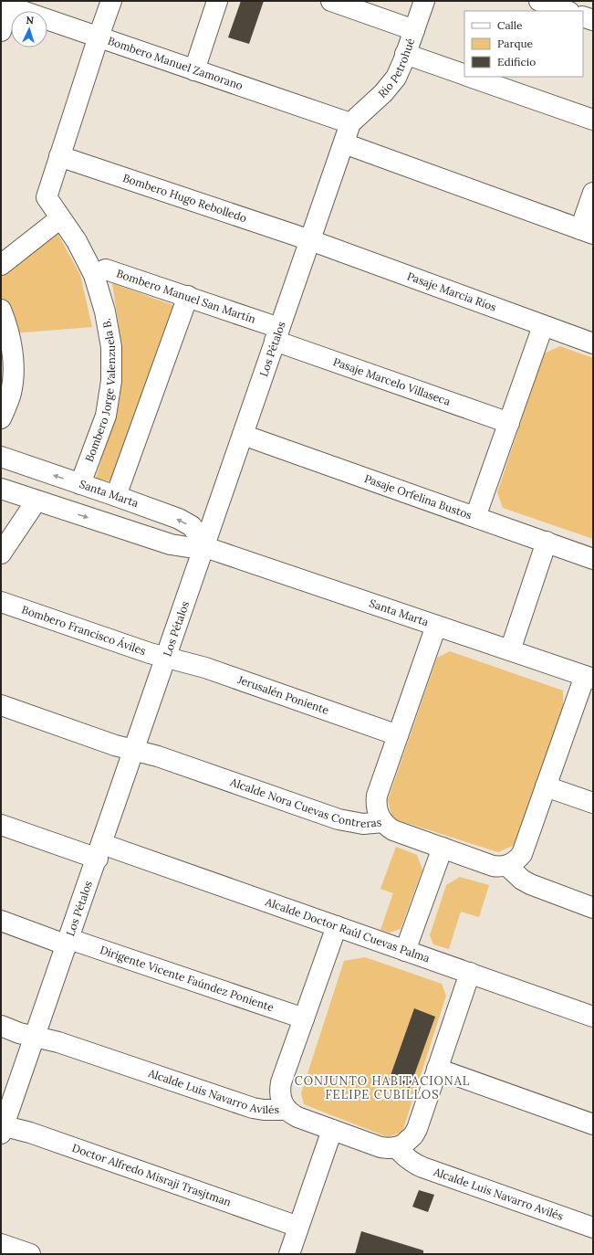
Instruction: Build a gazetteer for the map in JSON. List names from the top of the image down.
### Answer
{
  "streets": {
    "street": [
      "Bombero Manuel Zamorano",
      "Río Petrohué",
      "Bombero Hugo Rebolledo",
      "Pasaje Marcia Ríos",
      "Bombero Manuel San Martín",
      "Los Pétalos",
      "Pasaje Marcelo Villaseca",
      "Bombero Jorge Valenzuela B.",
      "Santa Marta",
      "Pasaje Orfelina Bustos",
      "Bombero Francisco Áviles",
      "Jerusalén Poniente",
      "Alcalde Nora Cuevas Contreras",
      "Alcalde Doctor Raúl Cuevas Palma",
      "Dirigente Vicente Faúndez Poniente",
      "Alcalde Luis Navarro Avilés",
      "Doctor Alfredo Misraji Trasjtman"
    ]
  },
  "crossings": [
    ["Bombero Manuel Zamorano", "Río Petrohué"],
    ["Bombero Manuel Zamorano", "Los Pétalos"],
    ["Bombero Manuel Zamorano", "Bombero Jorge Valenzuela B."],
    ["Río Petrohué", "Los Pétalos"],
    ["Bombero Hugo Rebolledo", "Pasaje Marcia Ríos"],
    ["Bombero Hugo Rebolledo", "Los Pétalos"],
    ["Bombero Hugo Rebolledo", "Bombero Jorge Valenzuela B."],
    ["Pasaje Marcia Ríos", "Los Pétalos"],
    ["Bombero Manuel San Martín", "Los Pétalos"],
    ["Bombero Manuel San Martín", "Pasaje Marcelo Villaseca"],
    ["Bombero Manuel San Martín", "Bombero Jorge Valenzuela B."],
    ["Los Pétalos", "Pasaje Marcelo Villaseca"],
    ["Los Pétalos", "Santa Marta"],
    ["Los Pétalos", "Pasaje Orfelina Bustos"],
    ["Los Pétalos", "Bombero Francisco Áviles"],
    ["Los Pétalos", "Jerusalén Poniente"],
    ["Los Pétalos", "Alcalde Nora Cuevas Contreras"],
    ["Los Pétalos", "Alcalde Doctor Raúl Cuevas Palma"],
    ["Los Pétalos", "Dirigente Vicente Faúndez Poniente"],
    ["Los Pétalos", "Alcalde Luis Navarro Avilés"],
    ["Los Pétalos", "Doctor Alfredo Misraji Trasjtman"],
    ["Bombero Jorge Valenzuela B.", "Santa Marta"],
    ["Bombero Francisco Áviles", "Jerusalén Poniente"]
  ],
  "districts": ["CONJUNTO HABITACIONAL FELIPE CUBILLOS"],
  "legend": ["Calle", "Parque", "Edificio"],
  "north": "top"
}
